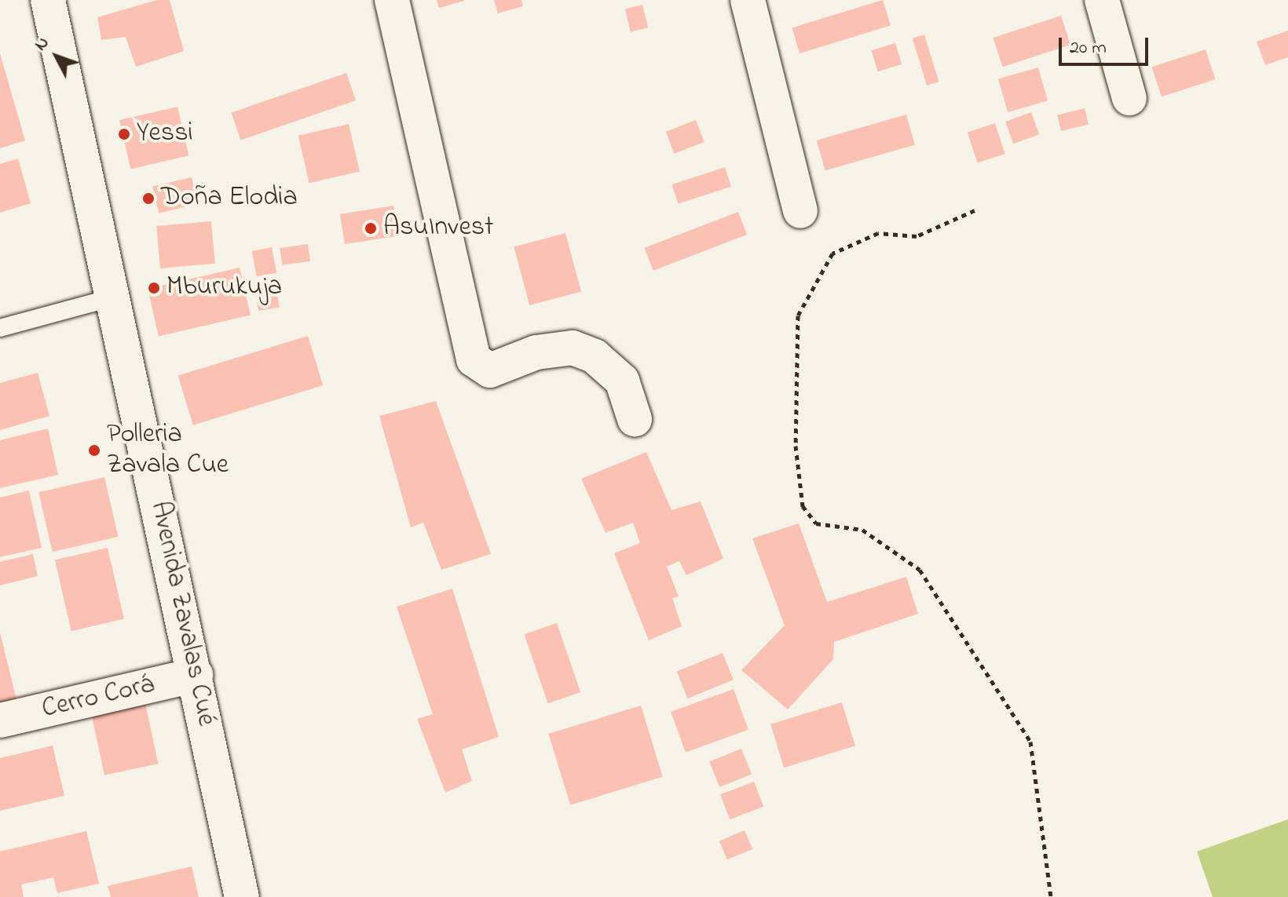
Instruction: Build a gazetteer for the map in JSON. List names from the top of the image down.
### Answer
{
  "streets": {
    "street": ["Avenida Zavalas Cué", "Cerro Corá"]
  },
  "crossings": [
    ["Avenida Zavalas Cué", "Cerro Corá"]
  ],
  "places": [
    "Yessi",
    "Doña Elodia",
    "AsuInvest",
    "Mburukuja",
    "Polleria Zavala Cue"
  ],
  "scale_bar": "20 m",
  "north": "top left"
}
